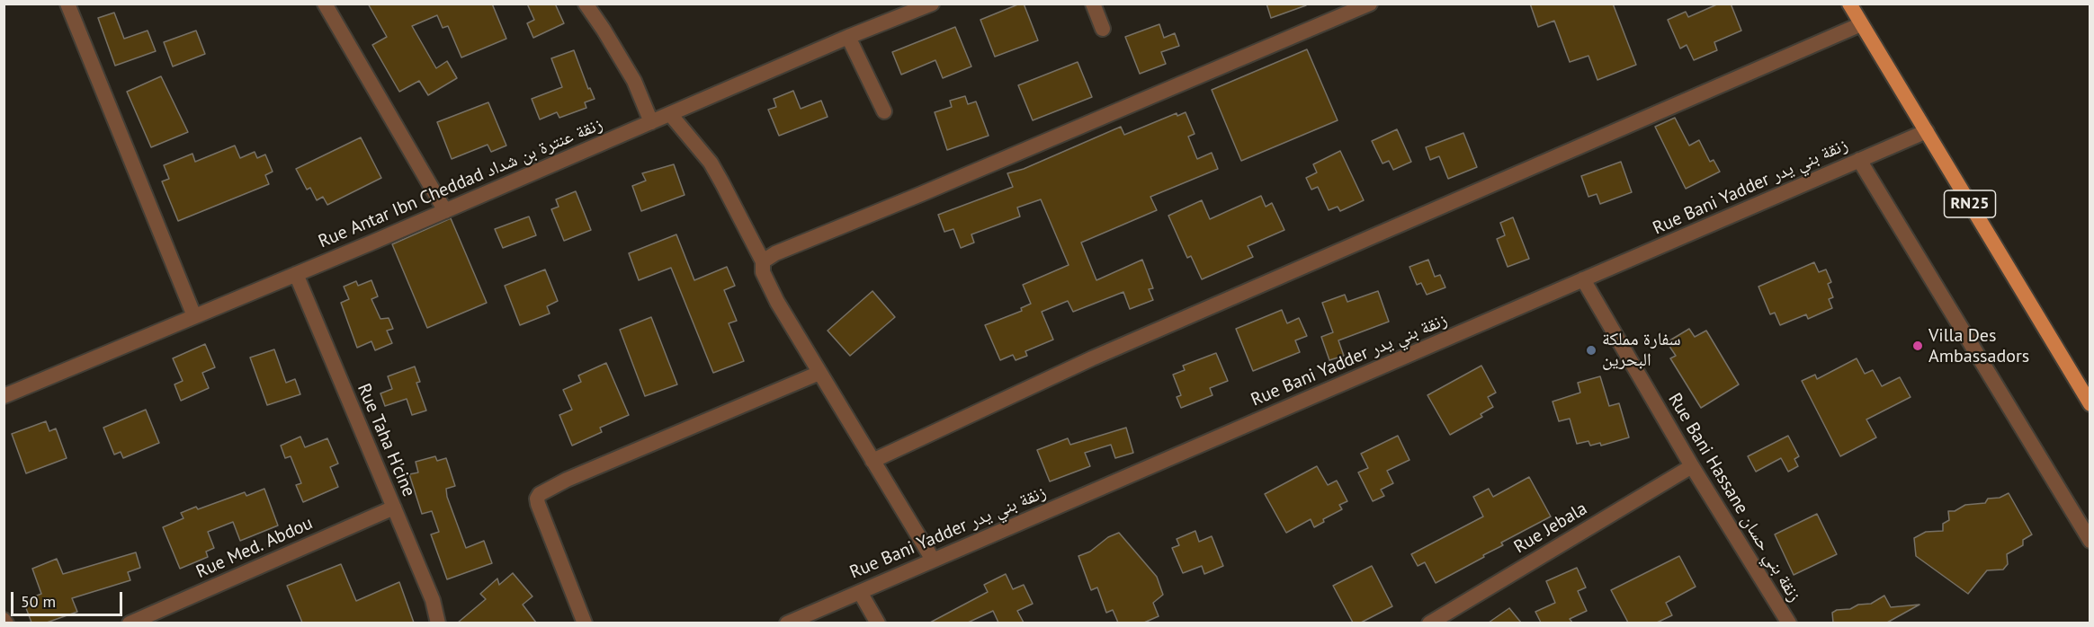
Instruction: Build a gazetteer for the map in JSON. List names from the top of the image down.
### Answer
{
  "streets": {
    "main road": ["RN25"],
    "street": [
      "Rue Antar Ibn Cheddad زنقة عنترة بن شداد",
      "Rue Bani Yadder زنقة بني يدر",
      "Rue Taha H'cine",
      "Rue Bani Hassane زنقة بني حسان",
      "Rue Jebala",
      "Rue Med. Abdou"
    ]
  },
  "crossings": [
    ["Rue Antar Ibn Cheddad زنقة عنترة بن شداد", "Rue Taha H'cine"],
    ["Rue Bani Yadder زنقة بني يدر", "RN25"],
    ["Rue Bani Yadder زنقة بني يدر", "Rue Bani Hassane زنقة بني حسان"],
    ["Rue Taha H'cine", "Rue Med. Abdou"],
    ["Rue Bani Hassane زنقة بني حسان", "Rue Jebala"]
  ],
  "places": ["Villa Des Ambassadors", "سفارة مملكة البحرين"],
  "scale_bar": "50 m"
}
